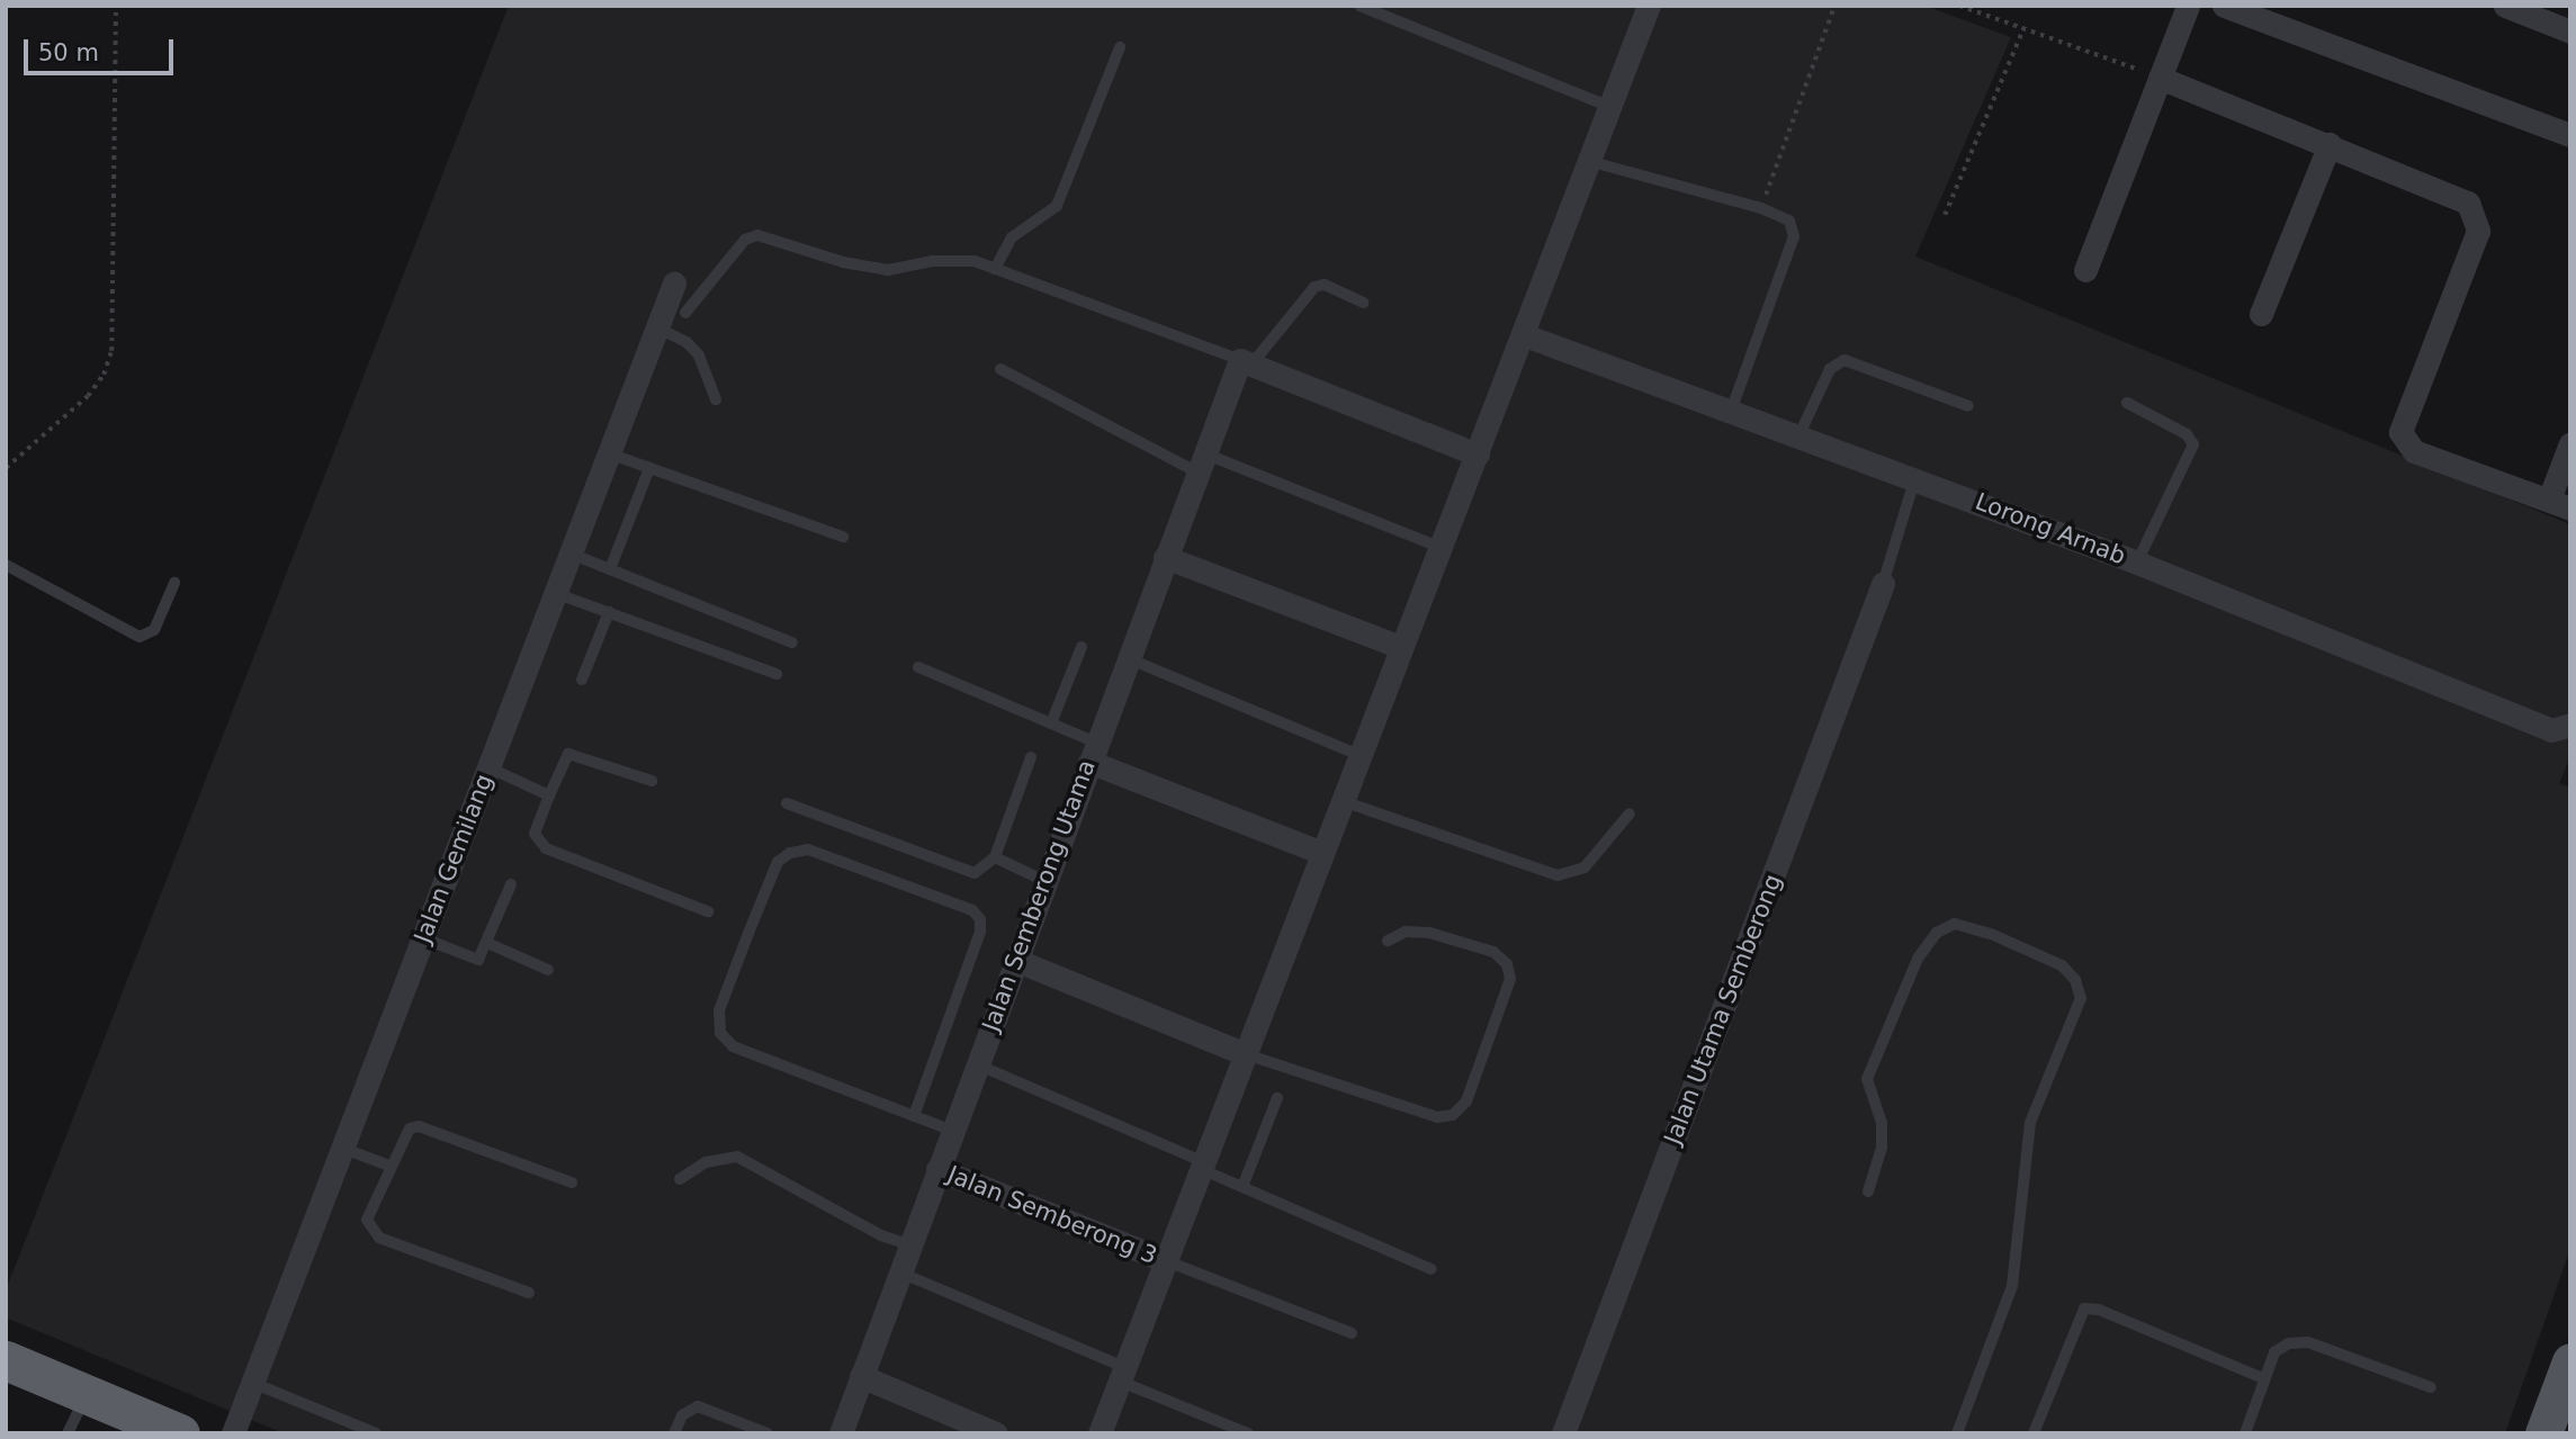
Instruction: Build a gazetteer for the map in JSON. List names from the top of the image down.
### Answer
{
  "streets": {
    "street": [
      "Lorong Arnab",
      "Jalan Gemilang",
      "Jalan Semberong Utama",
      "Jalan Utama Semberong",
      "Jalan Semberong 3"
    ]
  },
  "crossings": [
    ["Jalan Semberong Utama", "Jalan Semberong 3"]
  ],
  "scale_bar": "50 m"
}
